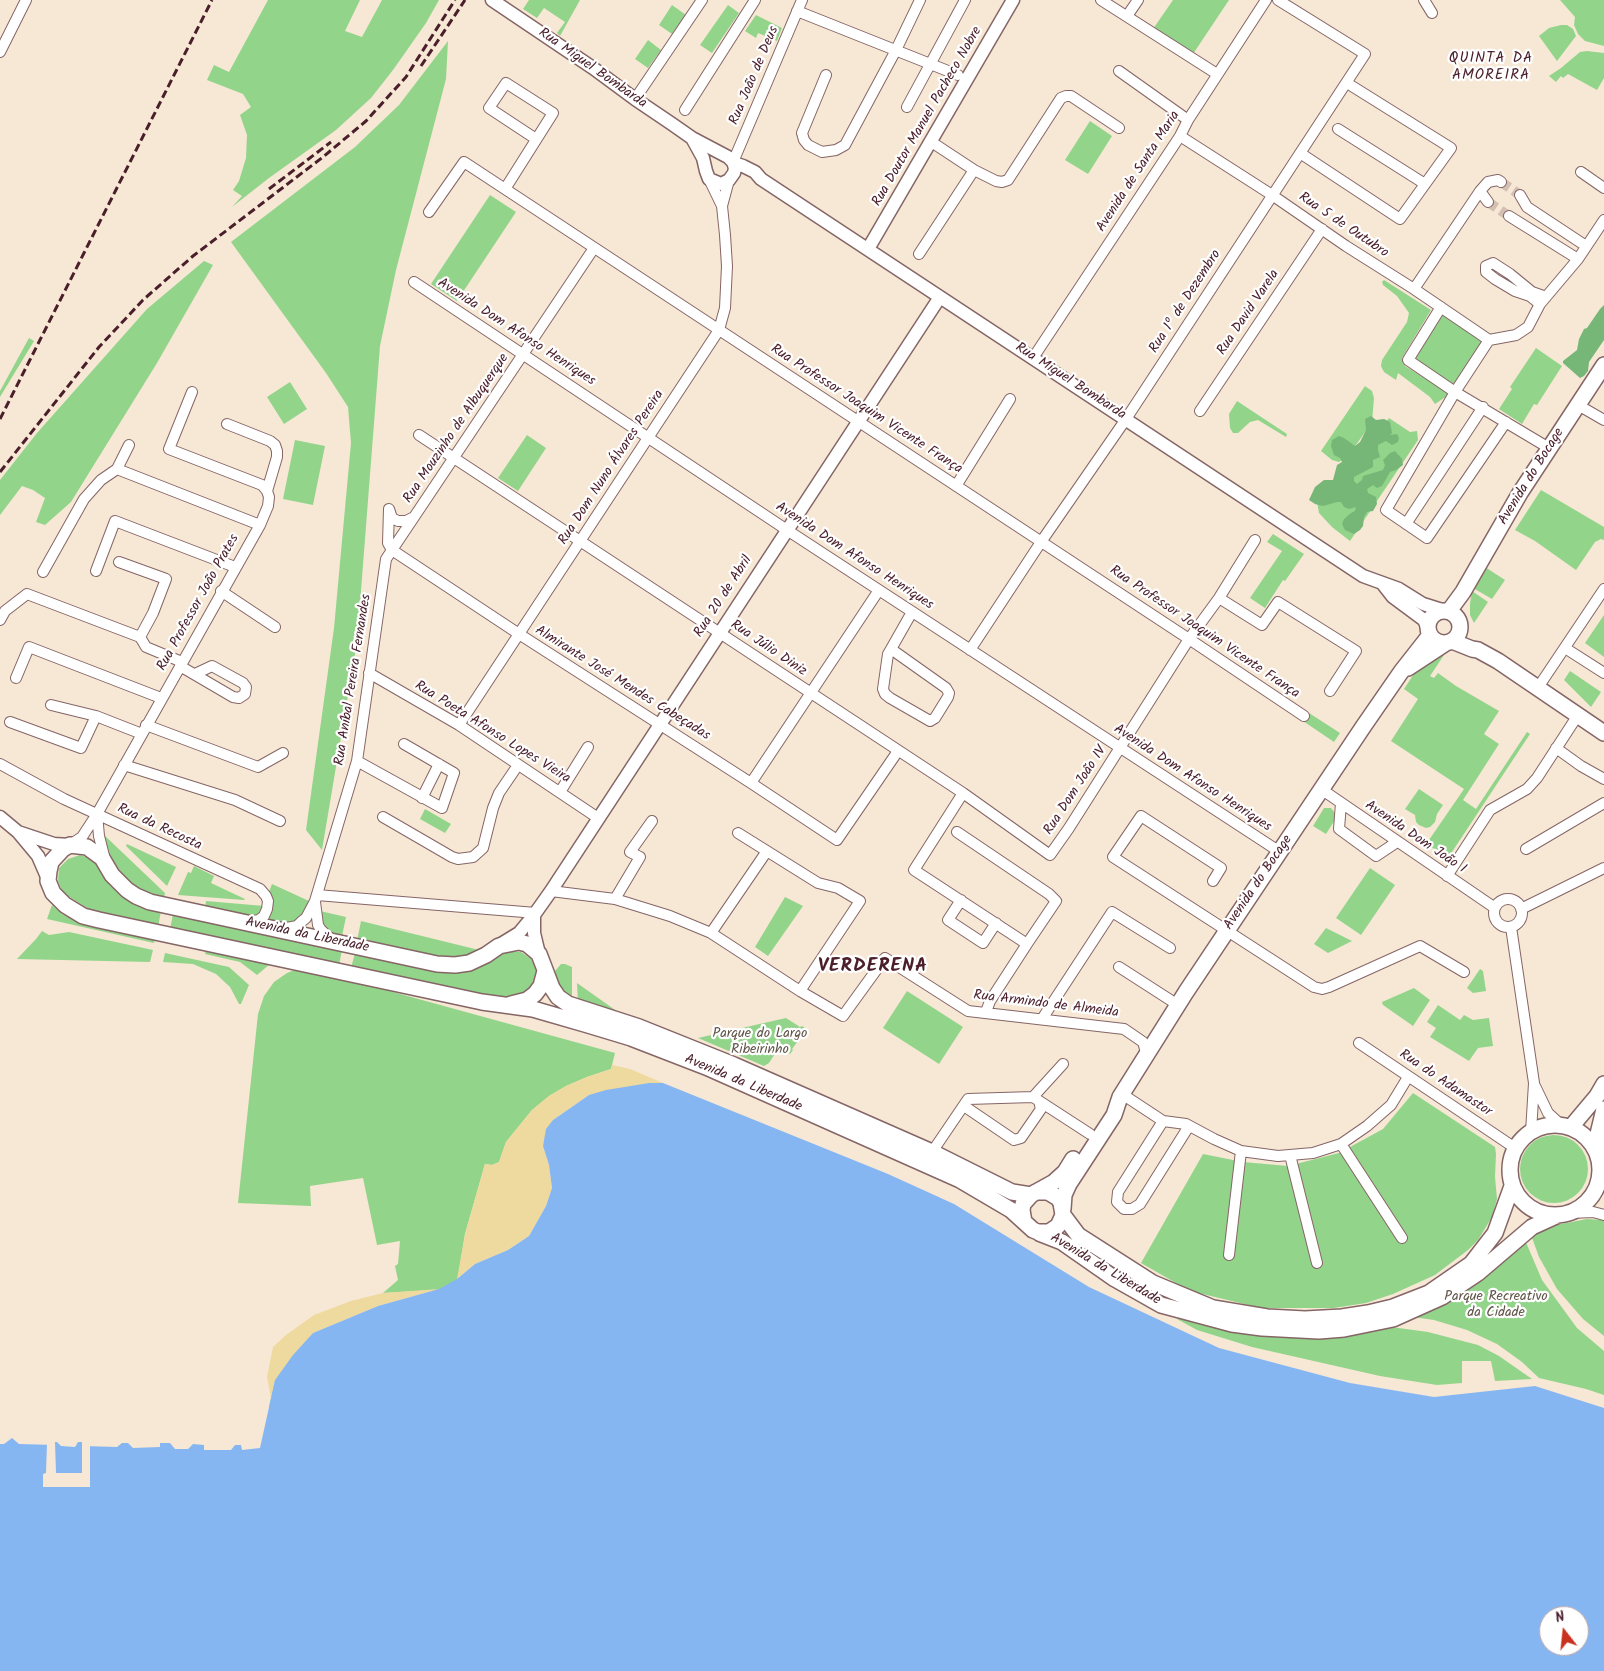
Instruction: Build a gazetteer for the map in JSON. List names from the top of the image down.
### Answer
{
  "streets": {
    "main road": ["Rua Miguel Bombarda", "Avenida do Bocage", "Avenida da Liberdade"],
    "street": [
      "Rua João de Deus",
      "Rua Doutor Manuel Pacheco Nobre",
      "Avenida de Santa Maria",
      "Rua 5 de Outubro",
      "Rua 1º de Dezembro",
      "Rua David Varela",
      "Avenida Dom Afonso Henriques",
      "Rua Professor Joaquim Vicente França",
      "Rua Mouzinho de Albuquerque",
      "Rua Dom Nuno Álvares Pereira",
      "Rua 20 de Abril",
      "Rua Professor João Prates",
      "Rua Júlio Diniz",
      "Rua Aníbal Pereira Fernandes",
      "Almirante José Mendes Cabeçadas",
      "Rua Poeta Afonso Lopes Vieira",
      "Rua Dom João IV",
      "Rua da Recosta",
      "Avenida Dom João I",
      "Rua Armindo de Almeida",
      "Rua do Adamastor"
    ]
  },
  "crossings": [
    ["Rua Miguel Bombarda", "Rua João de Deus"],
    ["Rua Miguel Bombarda", "Rua Doutor Manuel Pacheco Nobre"],
    ["Rua Miguel Bombarda", "Avenida de Santa Maria"],
    ["Rua Miguel Bombarda", "Rua 1º de Dezembro"],
    ["Rua Miguel Bombarda", "Rua Dom Nuno Álvares Pereira"],
    ["Rua Miguel Bombarda", "Avenida do Bocage"],
    ["Rua Miguel Bombarda", "Rua 20 de Abril"],
    ["Rua João de Deus", "Rua Dom Nuno Álvares Pereira"],
    ["Avenida de Santa Maria", "Rua 5 de Outubro"],
    ["Rua 5 de Outubro", "Rua 1º de Dezembro"],
    ["Rua 5 de Outubro", "Rua David Varela"],
    ["Rua 1º de Dezembro", "Avenida Dom Afonso Henriques"],
    ["Rua 1º de Dezembro", "Rua Professor Joaquim Vicente França"],
    ["Avenida Dom Afonso Henriques", "Rua Mouzinho de Albuquerque"],
    ["Avenida Dom Afonso Henriques", "Rua Dom Nuno Álvares Pereira"],
    ["Avenida Dom Afonso Henriques", "Avenida do Bocage"],
    ["Avenida Dom Afonso Henriques", "Rua 20 de Abril"],
    ["Avenida Dom Afonso Henriques", "Rua Dom João IV"],
    ["Rua Professor Joaquim Vicente França", "Rua Mouzinho de Albuquerque"],
    ["Rua Professor Joaquim Vicente França", "Rua Dom Nuno Álvares Pereira"],
    ["Rua Professor Joaquim Vicente França", "Rua 20 de Abril"],
    ["Rua Professor Joaquim Vicente França", "Rua Dom João IV"],
    ["Rua Mouzinho de Albuquerque", "Rua Júlio Diniz"],
    ["Rua Mouzinho de Albuquerque", "Rua Aníbal Pereira Fernandes"],
    ["Rua Mouzinho de Albuquerque", "Almirante José Mendes Cabeçadas"],
    ["Rua Dom Nuno Álvares Pereira", "Rua Júlio Diniz"],
    ["Rua Dom Nuno Álvares Pereira", "Almirante José Mendes Cabeçadas"],
    ["Rua Dom Nuno Álvares Pereira", "Rua Poeta Afonso Lopes Vieira"],
    ["Avenida do Bocage", "Avenida Dom João I"],
    ["Avenida do Bocage", "Avenida da Liberdade"],
    ["Avenida do Bocage", "Rua Armindo de Almeida"],
    ["Rua 20 de Abril", "Rua Júlio Diniz"],
    ["Rua 20 de Abril", "Almirante José Mendes Cabeçadas"],
    ["Rua 20 de Abril", "Rua Poeta Afonso Lopes Vieira"],
    ["Rua 20 de Abril", "Avenida da Liberdade"],
    ["Rua 20 de Abril", "Rua Armindo de Almeida"],
    ["Rua Professor João Prates", "Rua da Recosta"],
    ["Rua Professor João Prates", "Avenida da Liberdade"],
    ["Rua Júlio Diniz", "Almirante José Mendes Cabeçadas"],
    ["Rua Júlio Diniz", "Rua Dom João IV"],
    ["Rua Aníbal Pereira Fernandes", "Almirante José Mendes Cabeçadas"],
    ["Rua Aníbal Pereira Fernandes", "Rua Poeta Afonso Lopes Vieira"],
    ["Rua da Recosta", "Avenida da Liberdade"],
    ["Avenida da Liberdade", "Rua do Adamastor"]
  ],
  "districts": ["QUINTA DA AMOREIRA", "VERDERENA"],
  "parks": ["Parque do Largo Ribeirinho", "Parque Recreativo da Cidade"],
  "north": "top"
}
